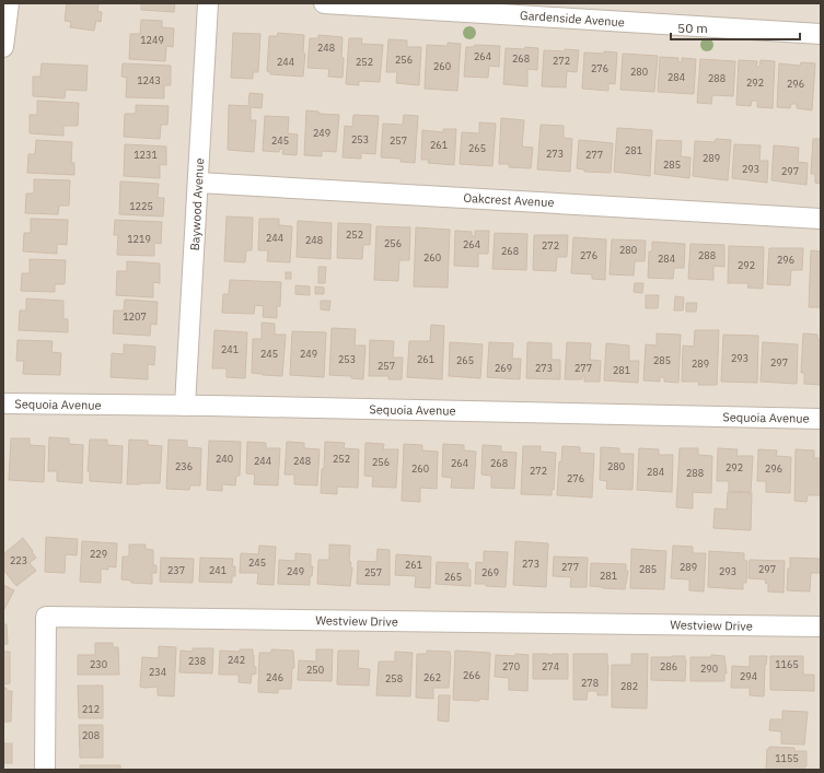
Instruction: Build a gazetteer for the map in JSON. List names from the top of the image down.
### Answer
{
  "streets": {
    "street": [
      "Gardenside Avenue",
      "Oakcrest Avenue",
      "Baywood Avenue",
      "Sequoia Avenue",
      "Westview Drive"
    ]
  },
  "crossings": [
    ["Oakcrest Avenue", "Baywood Avenue"],
    ["Baywood Avenue", "Sequoia Avenue"]
  ],
  "house_numbers": [
    "1249",
    "248",
    "264",
    "268",
    "256",
    "272",
    "244",
    "252",
    "260",
    "276",
    "280",
    "284",
    "288",
    "1243",
    "292",
    "296",
    "249",
    "253",
    "245",
    "257",
    "261",
    "265",
    "281",
    "273",
    "1231",
    "277",
    "289",
    "285",
    "293",
    "297",
    "1225",
    "252",
    "244",
    "1219",
    "248",
    "256",
    "264",
    "272",
    "280",
    "268",
    "276",
    "288",
    "260",
    "284",
    "296",
    "292",
    "1207",
    "241",
    "245",
    "249",
    "293",
    "253",
    "261",
    "265",
    "285",
    "297",
    "289",
    "257",
    "269",
    "273",
    "277",
    "281",
    "240",
    "252",
    "244",
    "248",
    "256",
    "264",
    "268",
    "236",
    "280",
    "292",
    "260",
    "296",
    "272",
    "284",
    "288",
    "276",
    "229",
    "223",
    "245",
    "273",
    "261",
    "277",
    "289",
    "285",
    "297",
    "237",
    "241",
    "249",
    "293",
    "257",
    "269",
    "281",
    "265",
    "242",
    "238",
    "230",
    "1165",
    "270",
    "274",
    "286",
    "290",
    "250",
    "234",
    "266",
    "294",
    "246",
    "262",
    "258",
    "278",
    "282",
    "212",
    "208",
    "1155"
  ],
  "scale_bar": "50 m"
}
